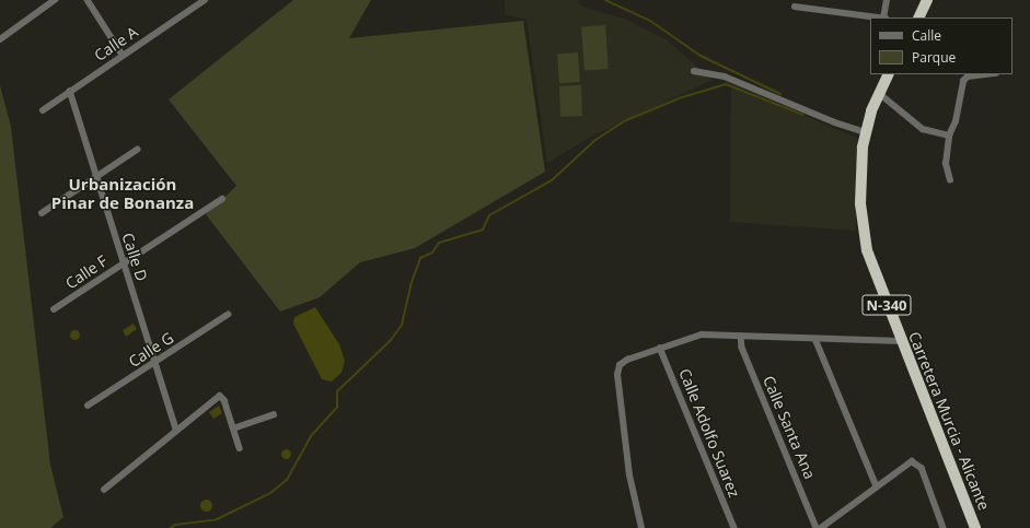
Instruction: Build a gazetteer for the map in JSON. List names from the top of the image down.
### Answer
{
  "streets": {
    "highway": ["N-340", "Carretera Murcia - Alicante"],
    "street": [
      "Calle A",
      "Calle D",
      "Calle F",
      "Calle G",
      "Calle Santa Ana",
      "Calle Adolfo Suarez"
    ]
  },
  "crossings": [
    ["Calle A", "Calle D"],
    ["Calle D", "Calle F"],
    ["Calle D", "Calle G"]
  ],
  "districts": ["Urbanización Pinar de Bonanza"],
  "legend": ["Calle", "Parque"]
}
